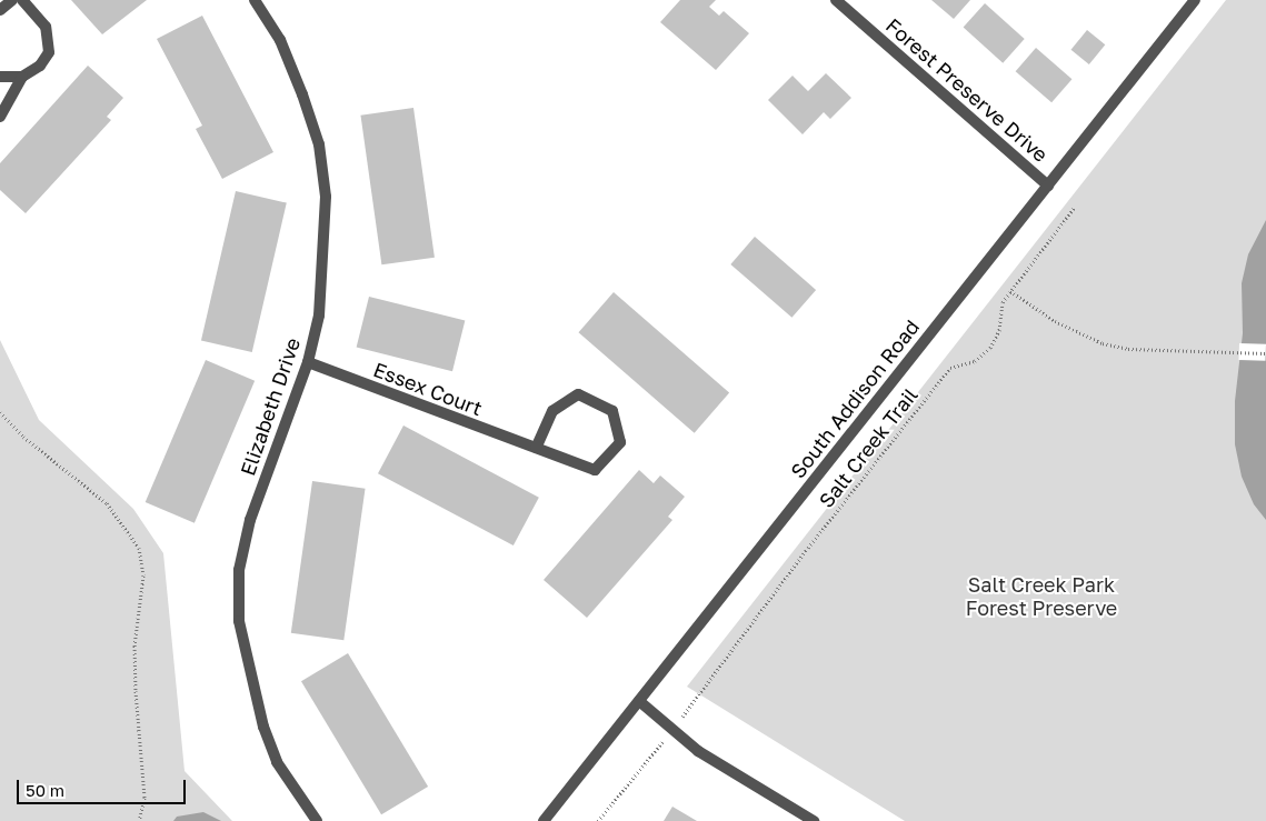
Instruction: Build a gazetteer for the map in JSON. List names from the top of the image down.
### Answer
{
  "streets": {
    "street": [
      "Forest Preserve Drive",
      "Essex Court",
      "South Addison Road",
      "Elizabeth Drive"
    ],
    "path": ["Salt Creek Trail"]
  },
  "crossings": [
    ["Forest Preserve Drive", "South Addison Road"],
    ["Essex Court", "Elizabeth Drive"]
  ],
  "parks": ["Salt Creek Park Forest Preserve"],
  "scale_bar": "50 m"
}
